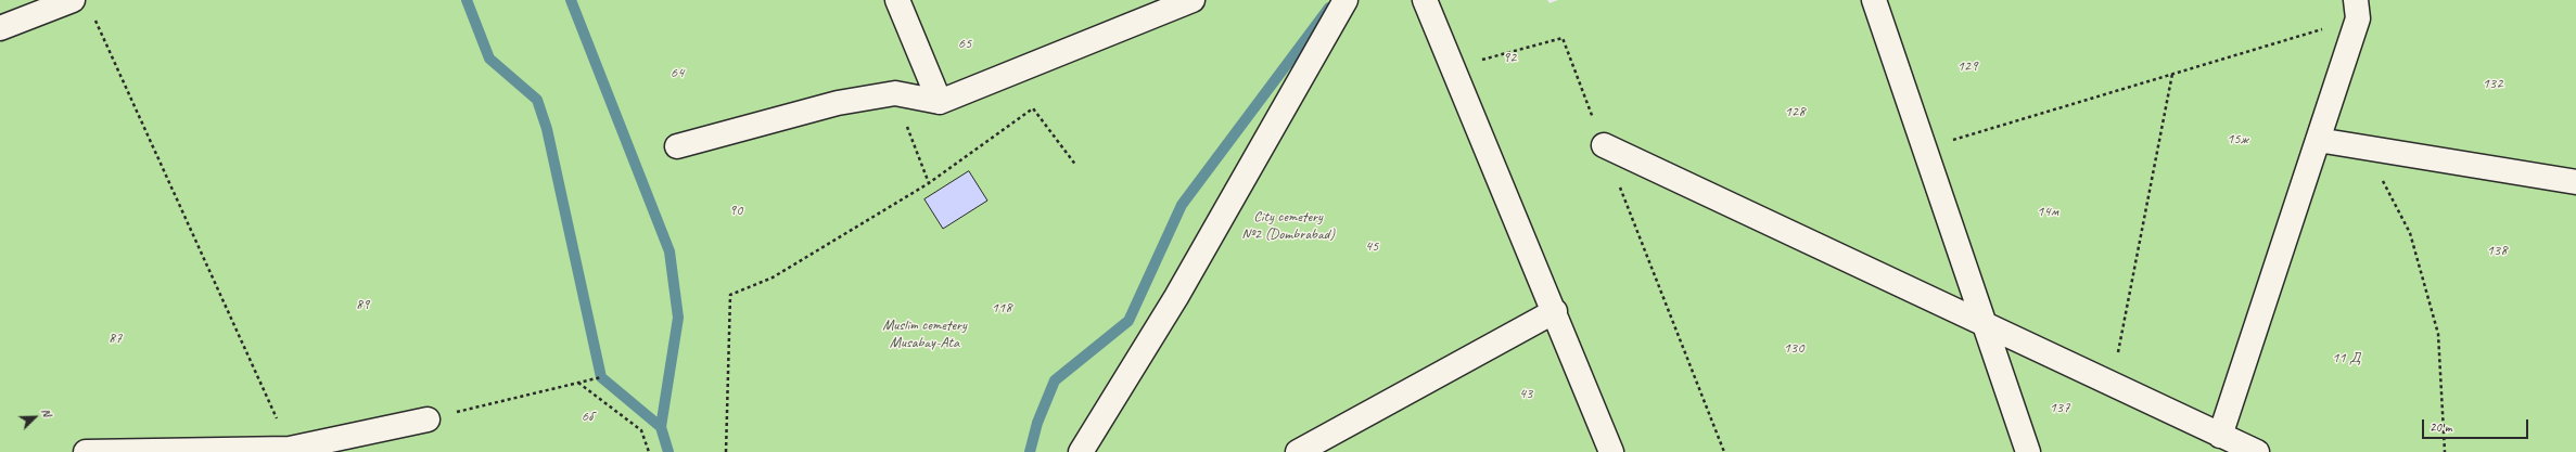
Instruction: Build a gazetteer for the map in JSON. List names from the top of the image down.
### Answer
{
  "parks": [
    "65",
    "92",
    "129",
    "64",
    "132",
    "128",
    "15ж",
    "90",
    "14м",
    "City cemetery №2 (Dombrabad)",
    "45",
    "138",
    "89",
    "118",
    "Muslim cemetery Musabay-Ata",
    "87",
    "130",
    "11 Д",
    "43",
    "137",
    "6б"
  ],
  "scale_bar": "20 m",
  "north": "top right"
}
